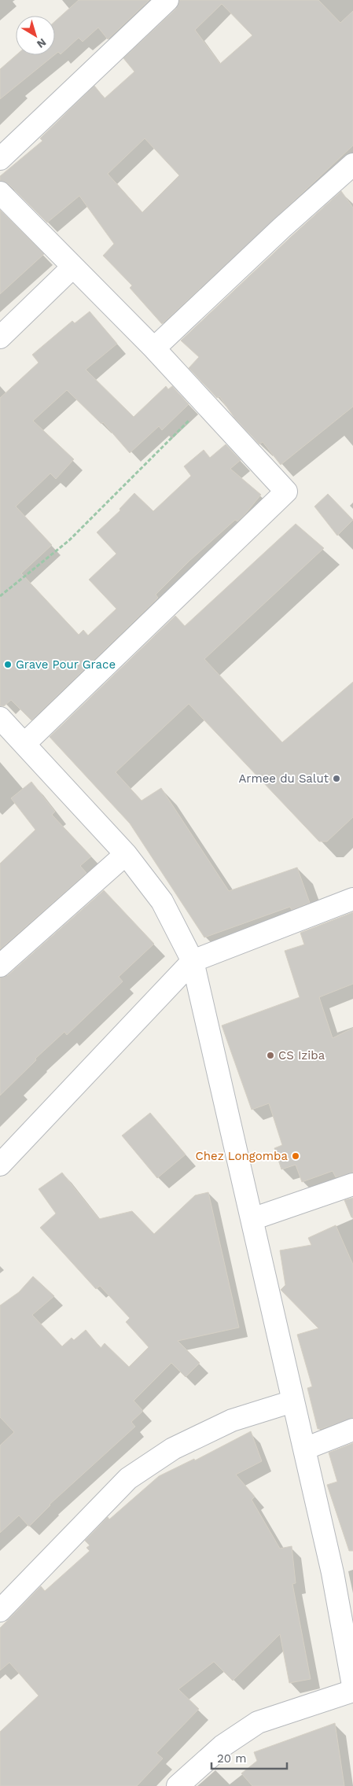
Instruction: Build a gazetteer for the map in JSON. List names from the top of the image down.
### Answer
{
  "places": [
    "Grave Pour Grace",
    "Armee du Salut",
    "CS Iziba",
    "Chez Longomba"
  ],
  "scale_bar": "20 m",
  "north": "bottom right"
}
